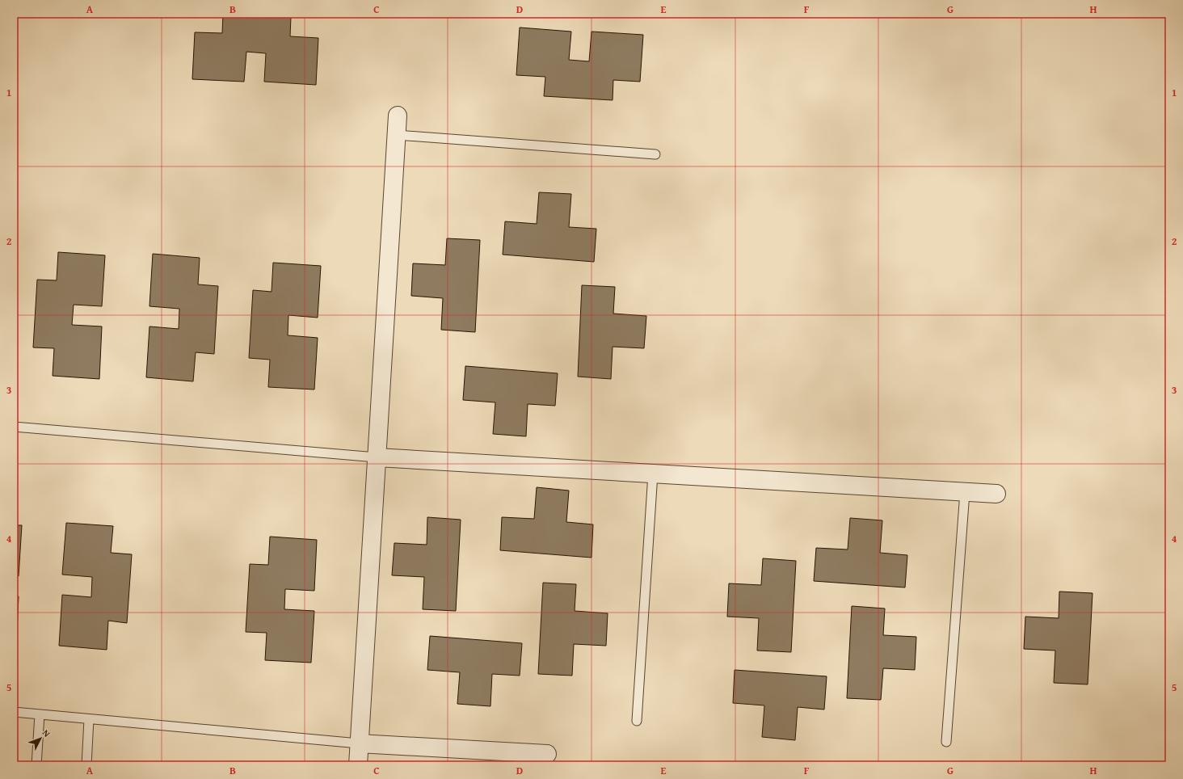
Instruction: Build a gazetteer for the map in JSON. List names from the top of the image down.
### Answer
{
  "north": "top right",
  "grid": {
    "columns": [
      "A",
      "B",
      "C",
      "D",
      "E",
      "F",
      "G",
      "H"
    ],
    "rows": [
      "1",
      "2",
      "3",
      "4",
      "5"
    ]
  }
}
